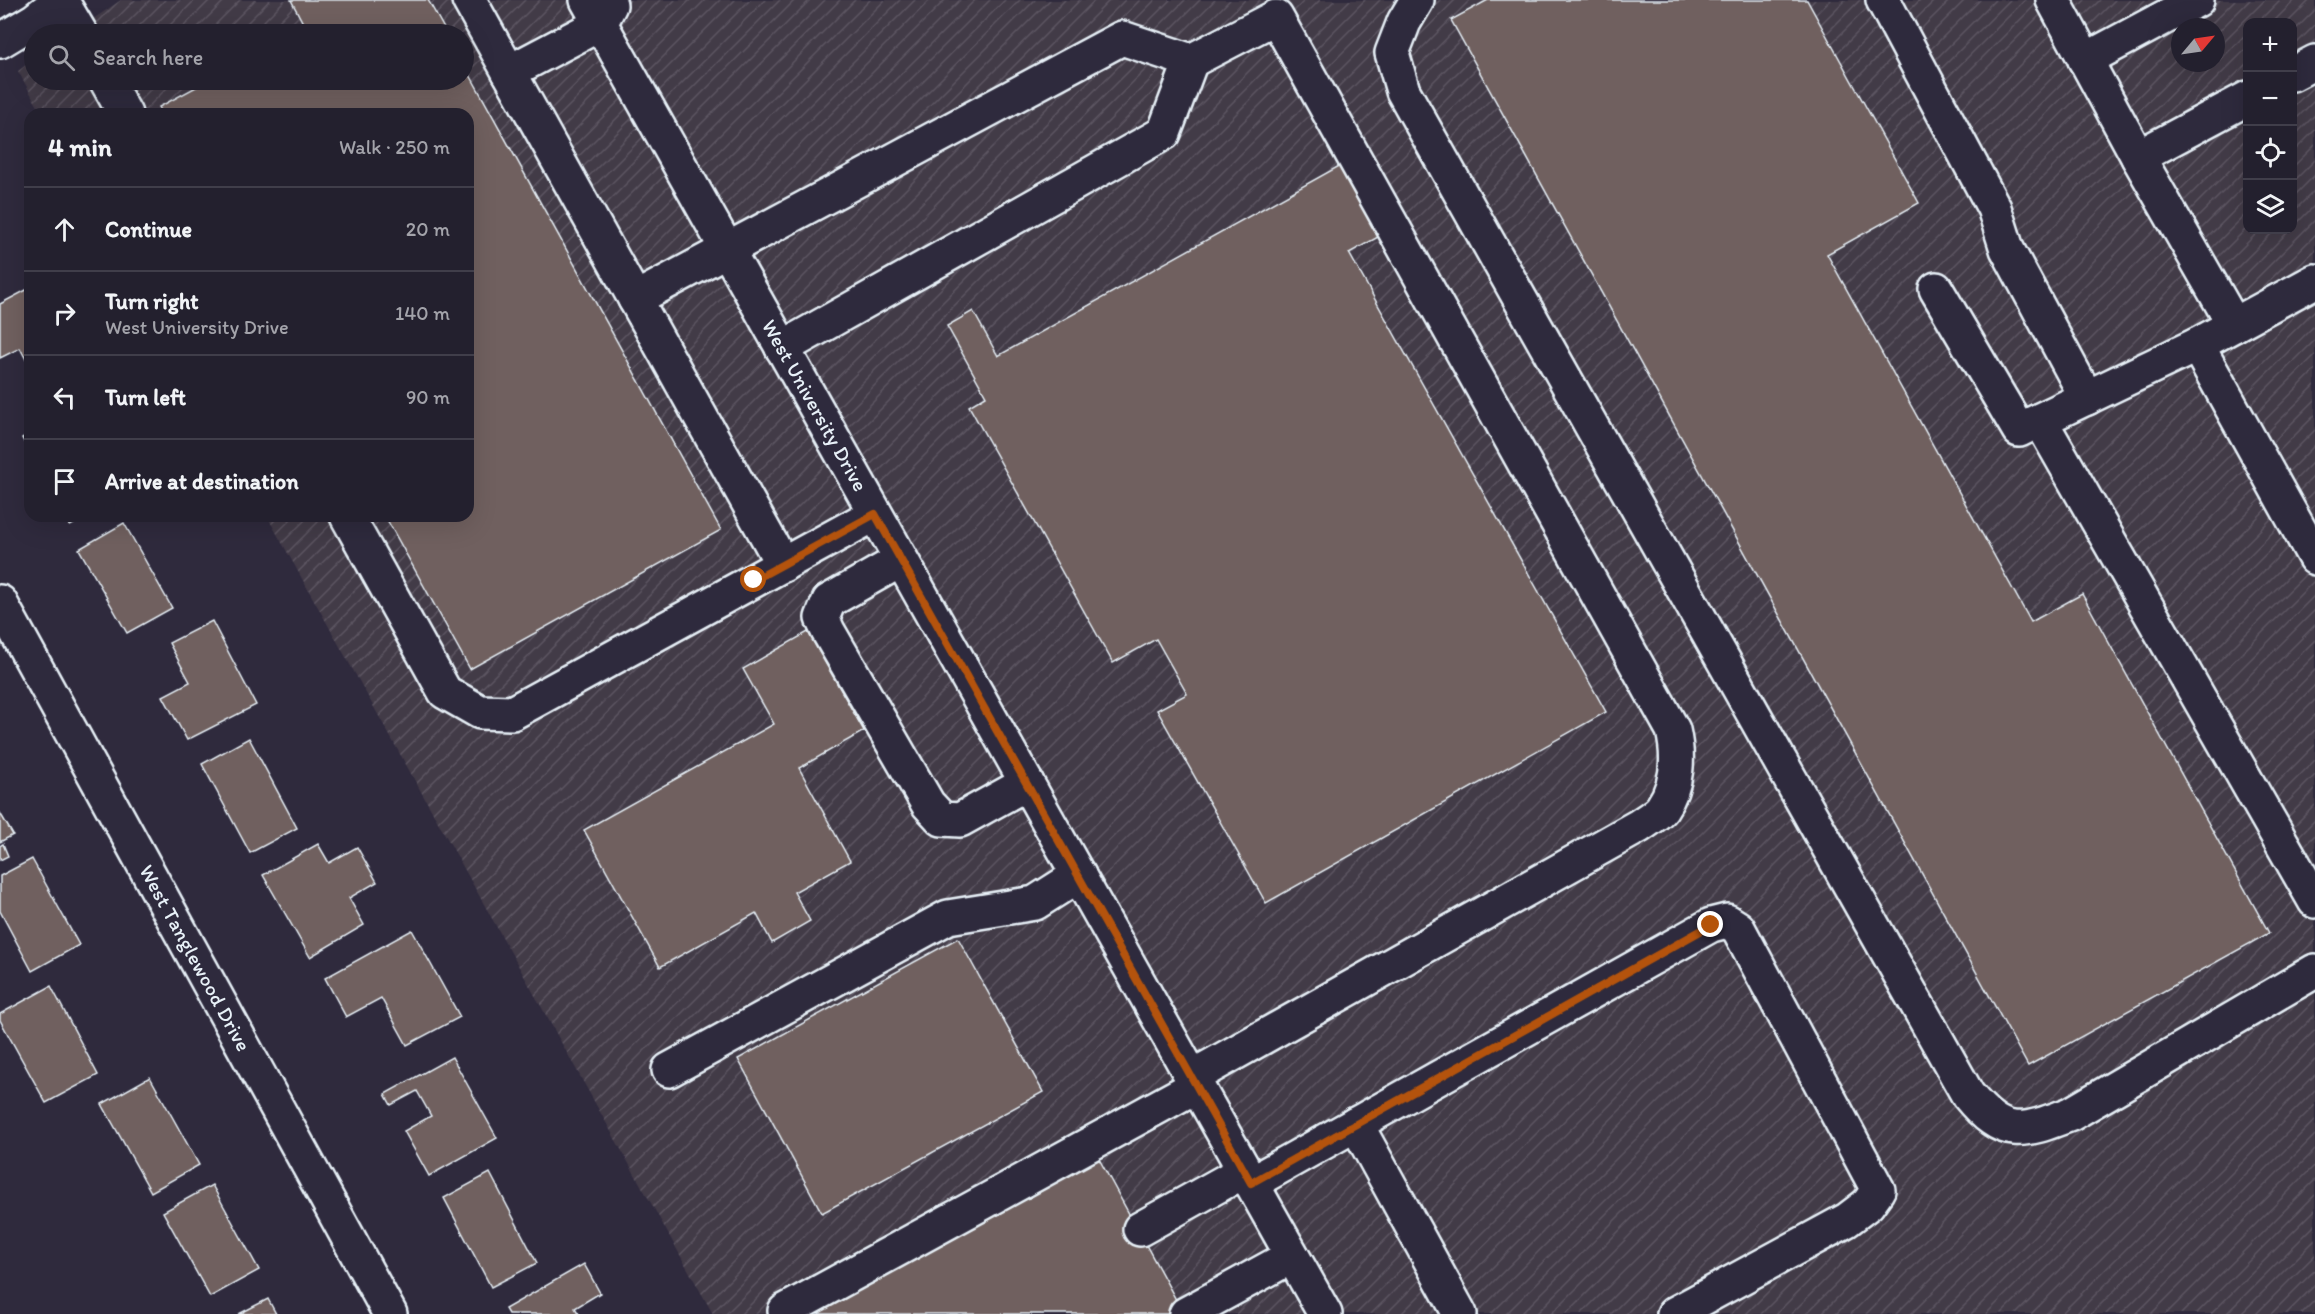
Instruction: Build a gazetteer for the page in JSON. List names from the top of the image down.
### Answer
{
  "streets": {
    "street": ["West University Drive", "West Tanglewood Drive"]
  },
  "north": "top right",
  "page": {
    "map_buttons": ["+", "−"],
    "search": "Search here",
    "heading": ["4 min", "Walk · 250 m"],
    "list": [
      ["Continue", "20 m"],
      ["Turn right", "West University Drive", "140 m"],
      ["Turn left", "90 m"],
      "Arrive at destination"
    ]
  }
}
